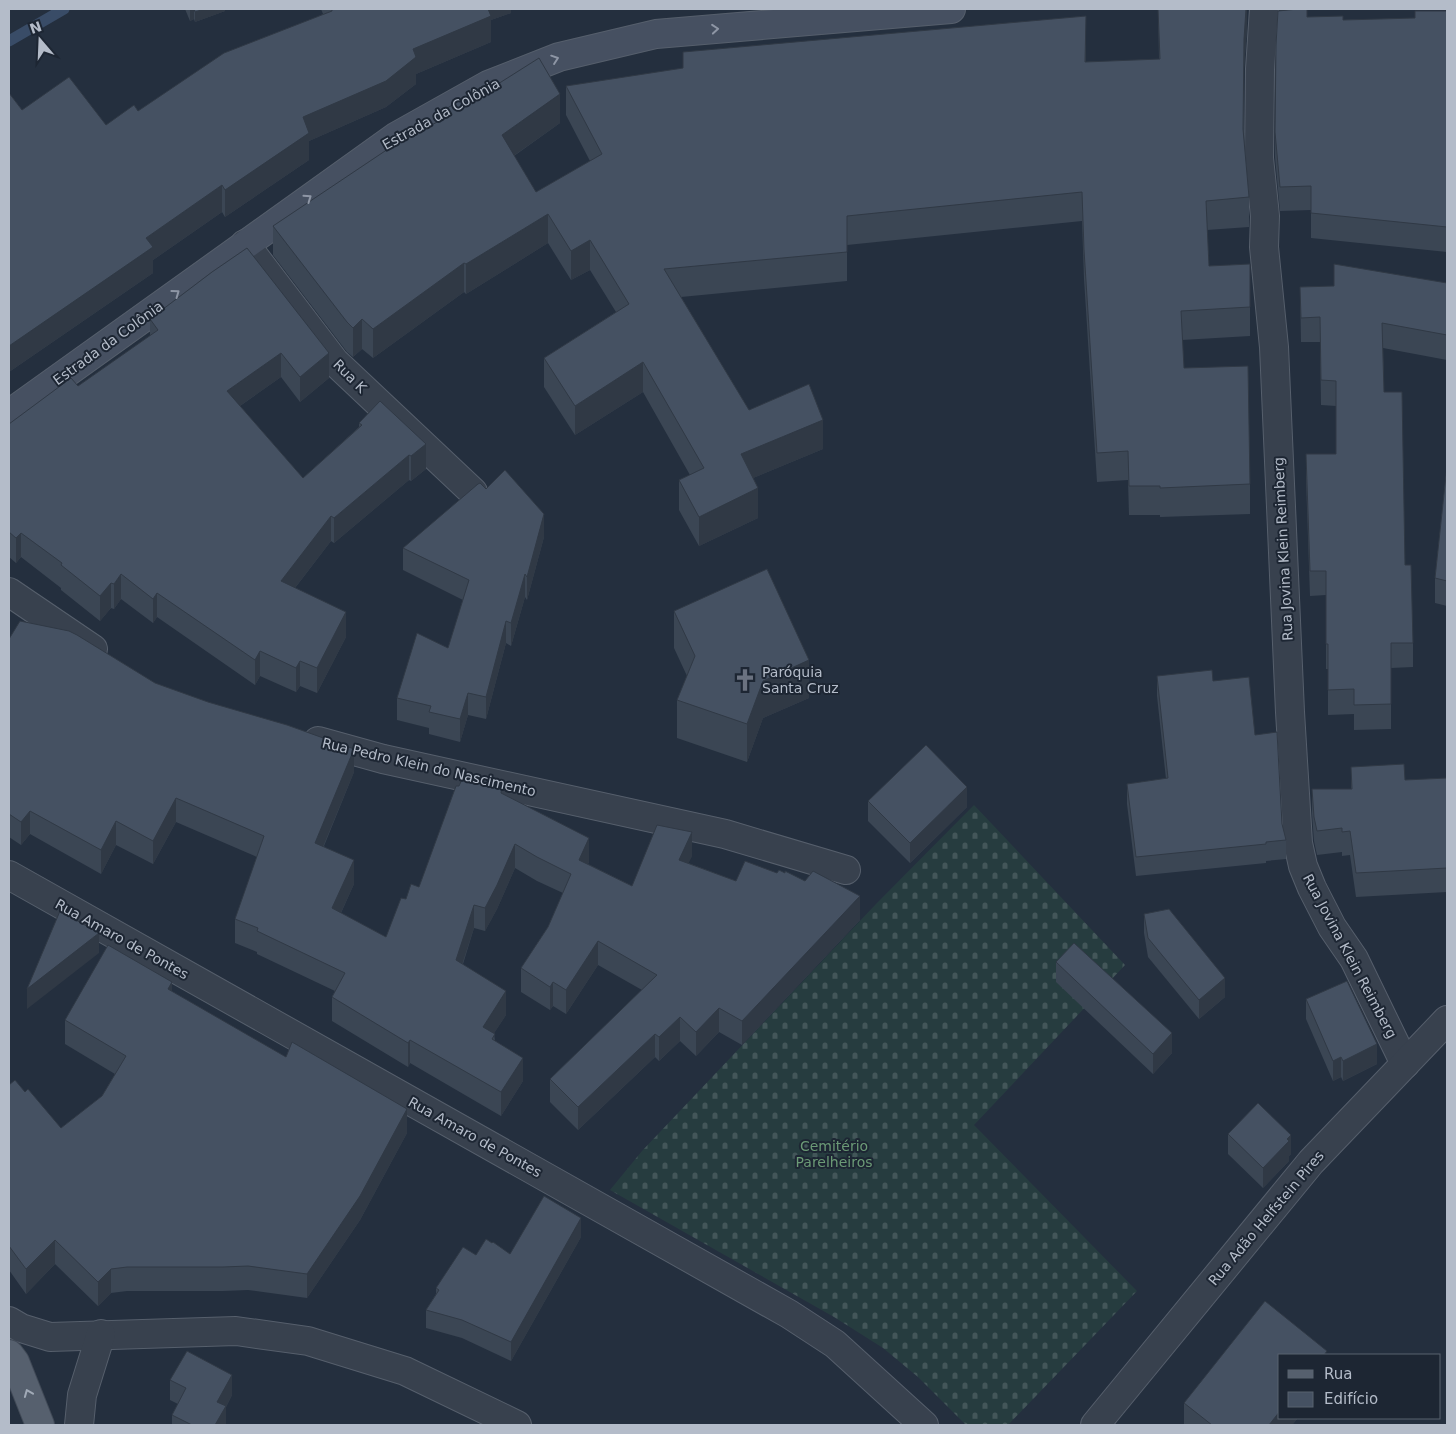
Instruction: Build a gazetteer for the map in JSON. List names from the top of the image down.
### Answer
{
  "streets": {
    "main road": ["Estrada da Colônia"],
    "street": [
      "Rua K",
      "Rua Jovina Klein Reimberg",
      "Rua Pedro Klein do Nascimento",
      "Rua Amaro de Pontes",
      "Rua Adão Helfstein Pires"
    ]
  },
  "crossings": [
    ["Estrada da Colônia", "Rua K"],
    ["Rua Jovina Klein Reimberg", "Rua Adão Helfstein Pires"]
  ],
  "one_way": ["Estrada da Colônia"],
  "parks": ["Cemitério Parelheiros"],
  "places": {
    "church": ["Paróquia Santa Cruz"]
  },
  "legend": ["Rua", "Edifício"],
  "north": "top"
}
